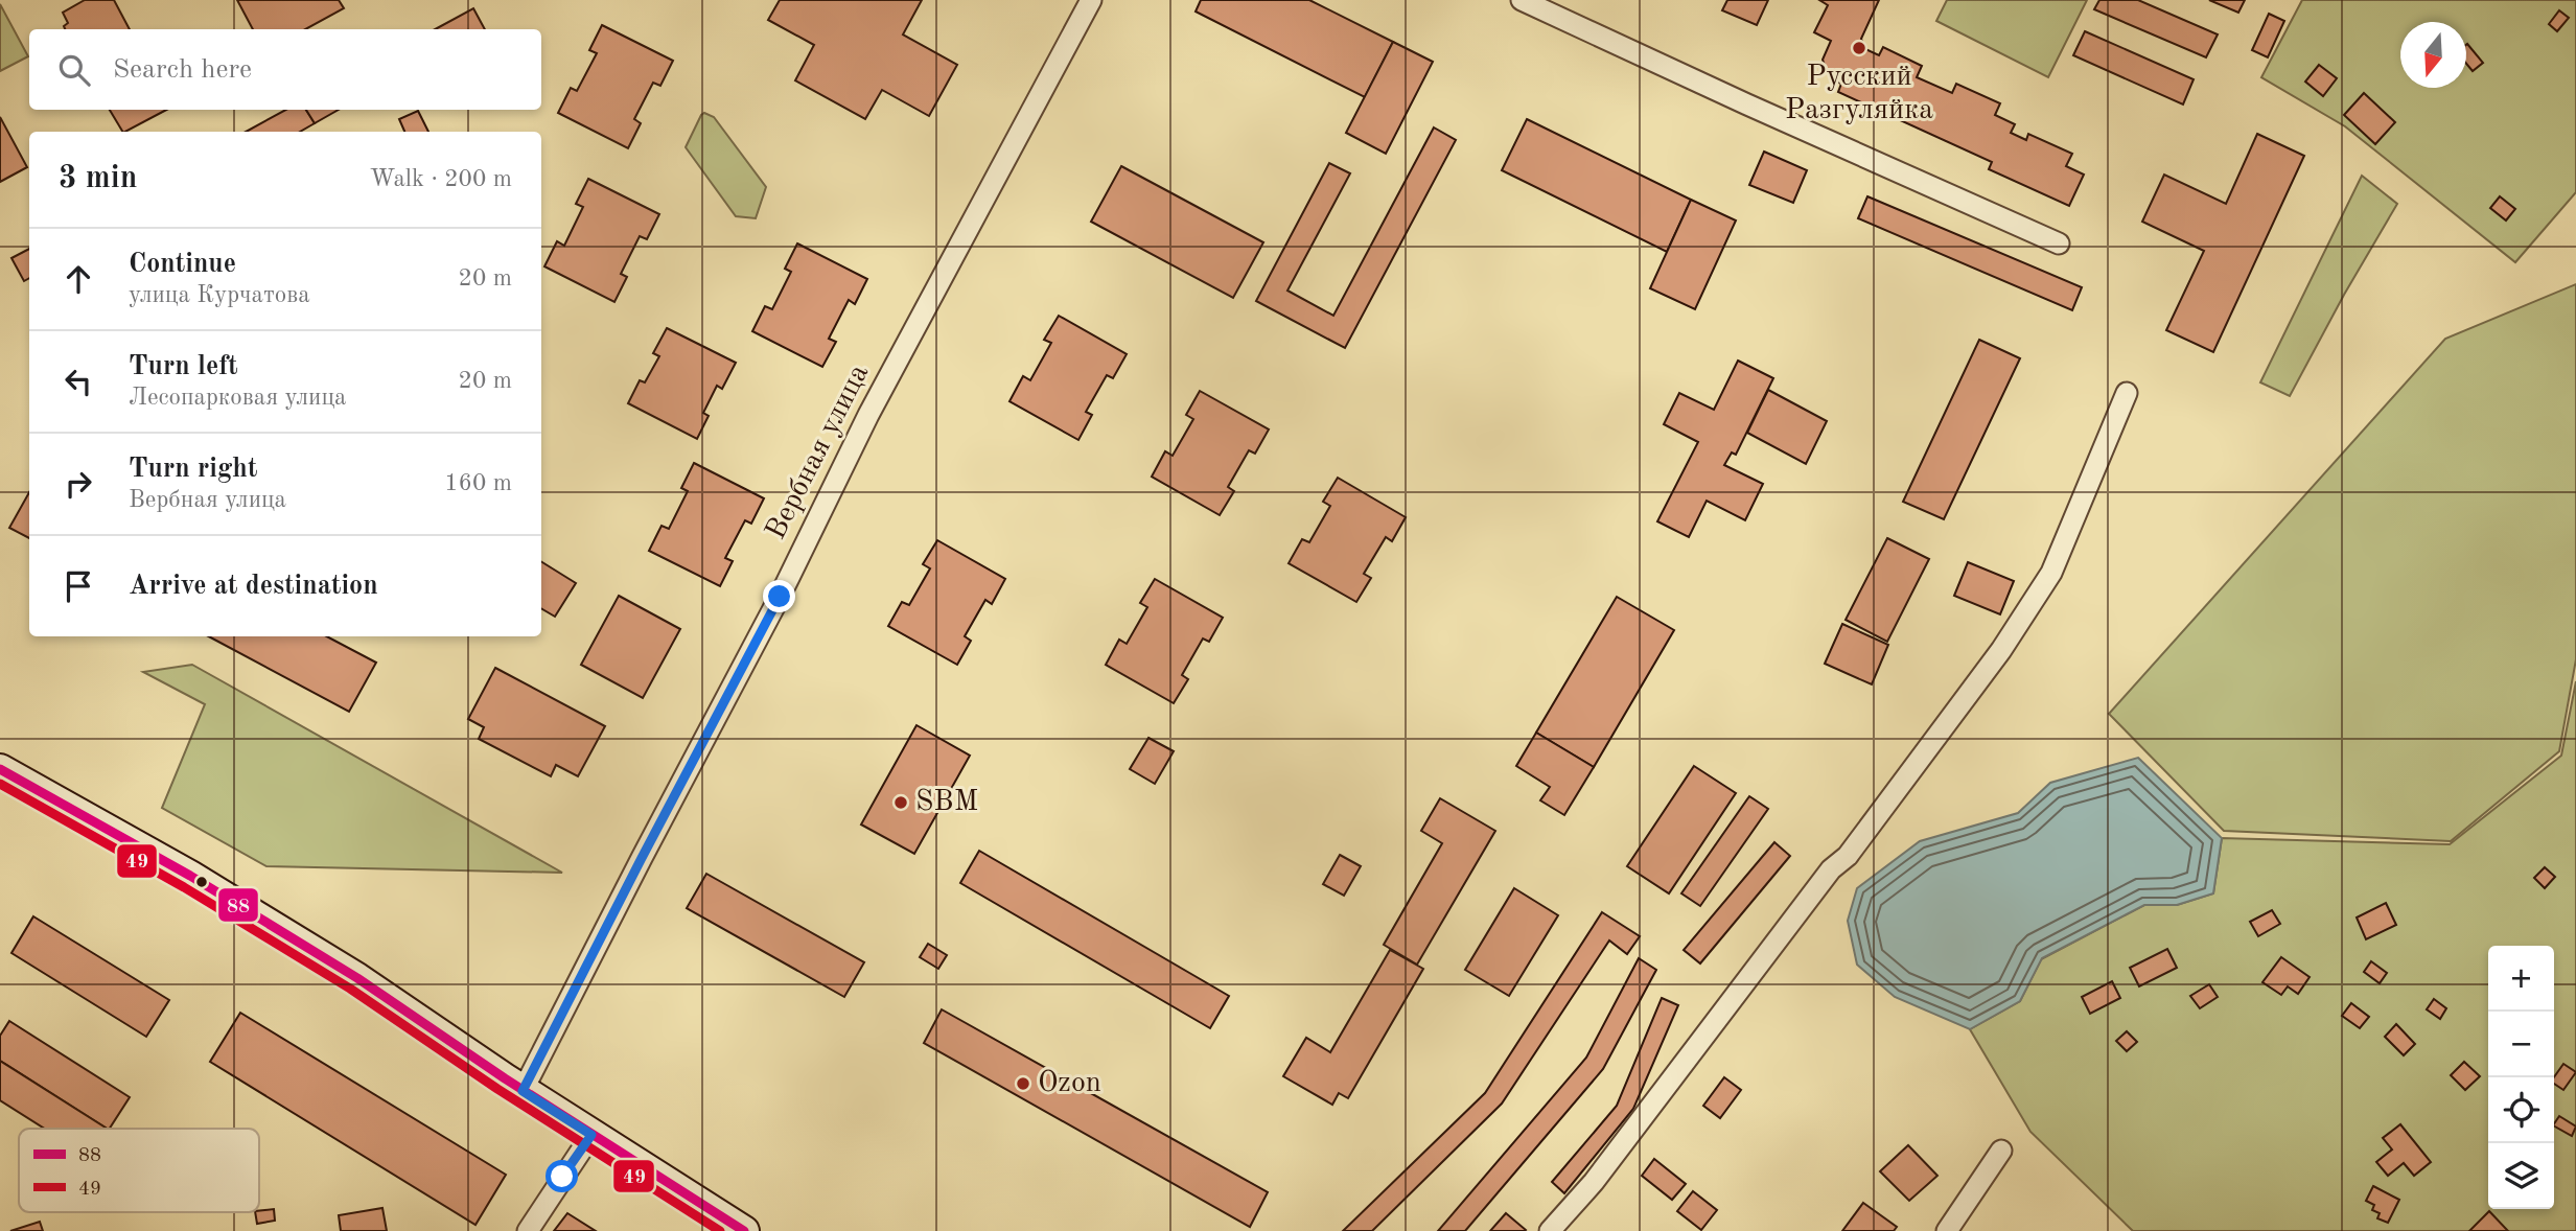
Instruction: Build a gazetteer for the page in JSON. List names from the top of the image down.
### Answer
{
  "streets": {
    "street": ["Вербная улица"]
  },
  "places": ["Русский Разгуляйка", "SBM", "Ozon"],
  "lines": ["transit line 88", "transit line 49"],
  "legend": ["88", "49"],
  "north": "bottom",
  "page": {
    "search": "Search here",
    "heading": ["3 min", "Walk · 200 m"],
    "list": [
      ["Continue", "улица Курчатова", "20 m"],
      ["Turn left", "Лесопарковая улица", "20 m"],
      ["Turn right", "Вербная улица", "160 m"],
      "Arrive at destination"
    ],
    "map_buttons": ["+", "−"]
  }
}
